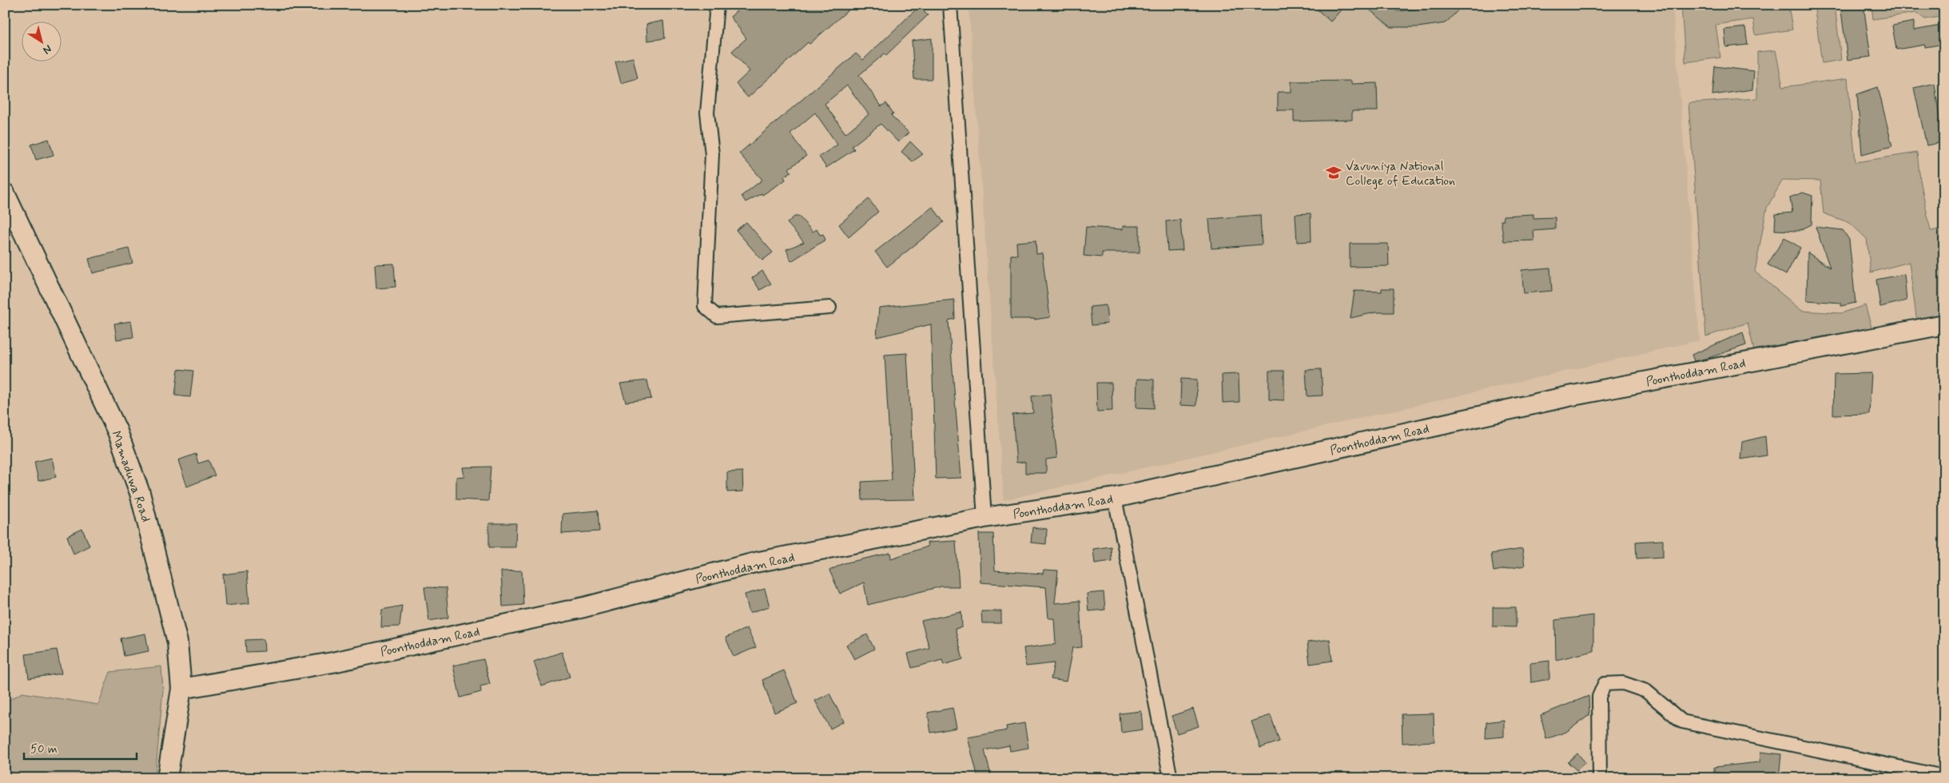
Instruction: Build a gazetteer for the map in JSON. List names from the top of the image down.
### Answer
{
  "streets": {
    "street": ["Poonthoddam Road", "Mamaduwa Road"]
  },
  "crossings": [
    ["Poonthoddam Road", "Mamaduwa Road"]
  ],
  "places": {
    "school or university": ["Vavuniya National College of Education"]
  },
  "scale_bar": "50 m",
  "north": "bottom right"
}
